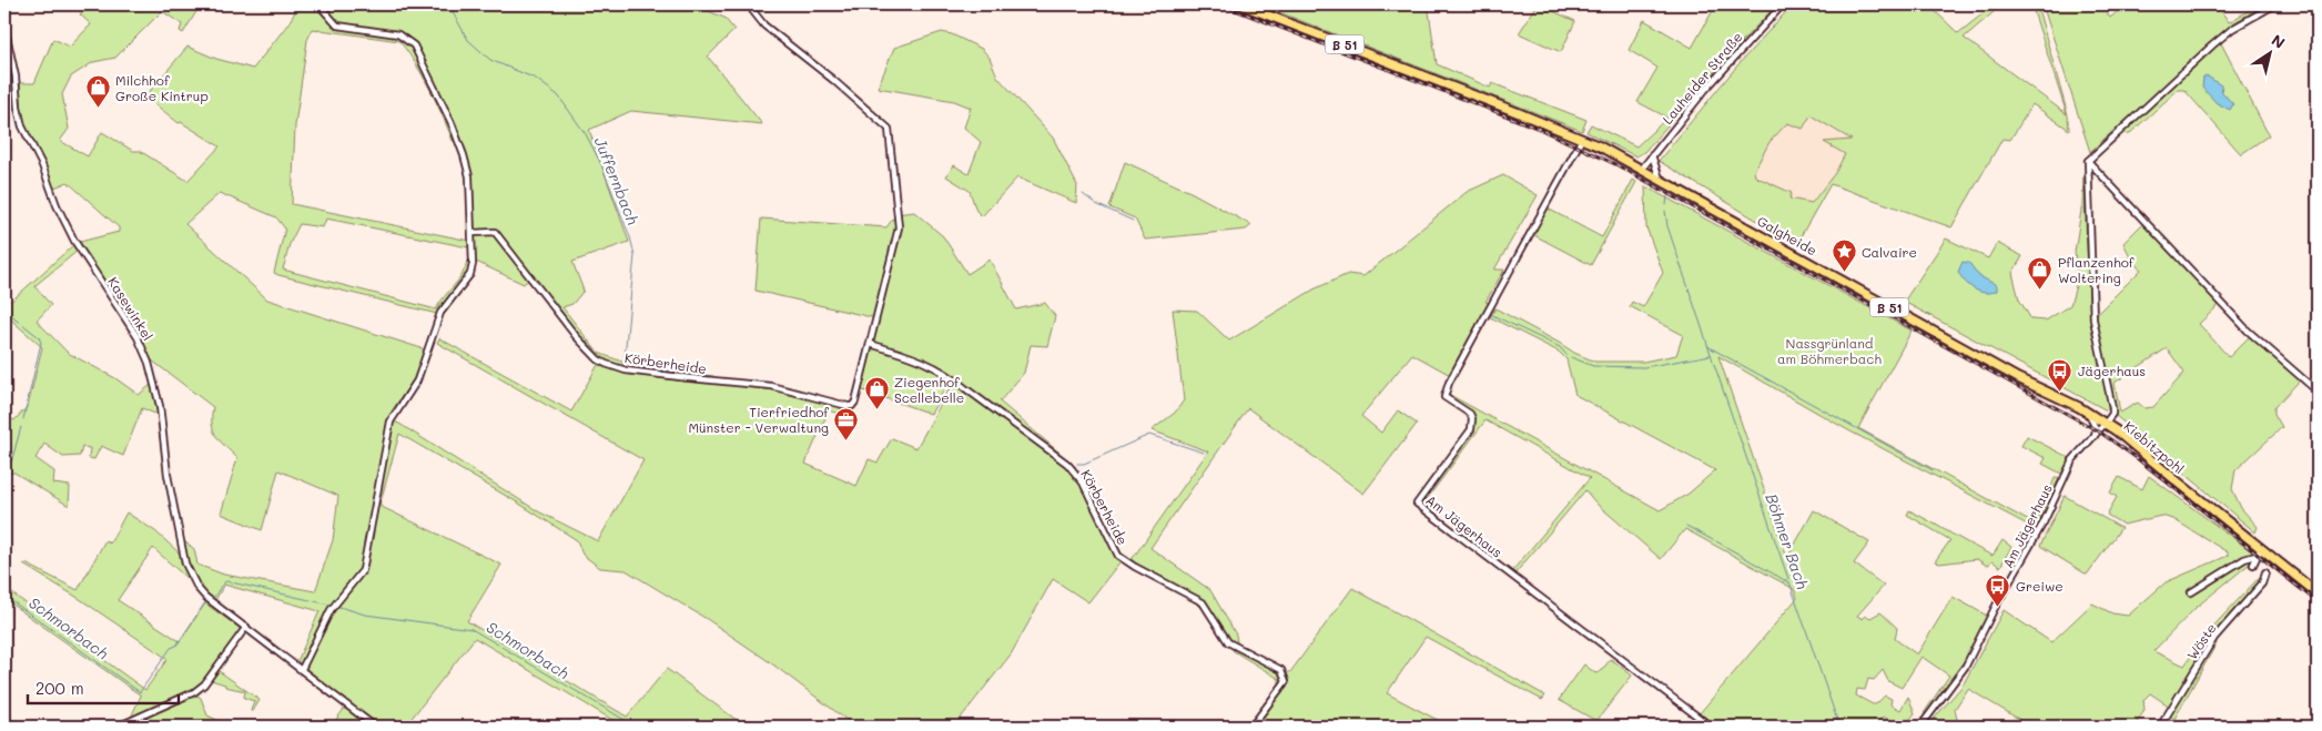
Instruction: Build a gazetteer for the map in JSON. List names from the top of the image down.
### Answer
{
  "streets": {
    "main road": ["B 51", "Galgheide", "Kiebitzpohl"],
    "street": [
      "Lauheider Straße",
      "Kasewinkel",
      "Körberheide",
      "Am Jägerhaus",
      "Wöste"
    ]
  },
  "crossings": [
    ["Lauheider Straße", "Galgheide"],
    ["Galgheide", "Kiebitzpohl"],
    ["Galgheide", "Am Jägerhaus"],
    ["Kiebitzpohl", "Am Jägerhaus"]
  ],
  "water": ["Juffernbach", "Böhmer Bach", "Schmorbach"],
  "parks": ["Nassgrünland am Böhmerbach"],
  "places": {
    "shop": ["Milchhof Große Kintrup", "Pflanzenhof Woltering", "Ziegenhof Scellebelle"],
    "place": ["Calvaire"],
    "bus stop": ["Jägerhaus", "Greiwe"],
    "office": ["Tierfriedhof Münster - Verwaltung"]
  },
  "scale_bar": "200 m",
  "north": "top right"
}
